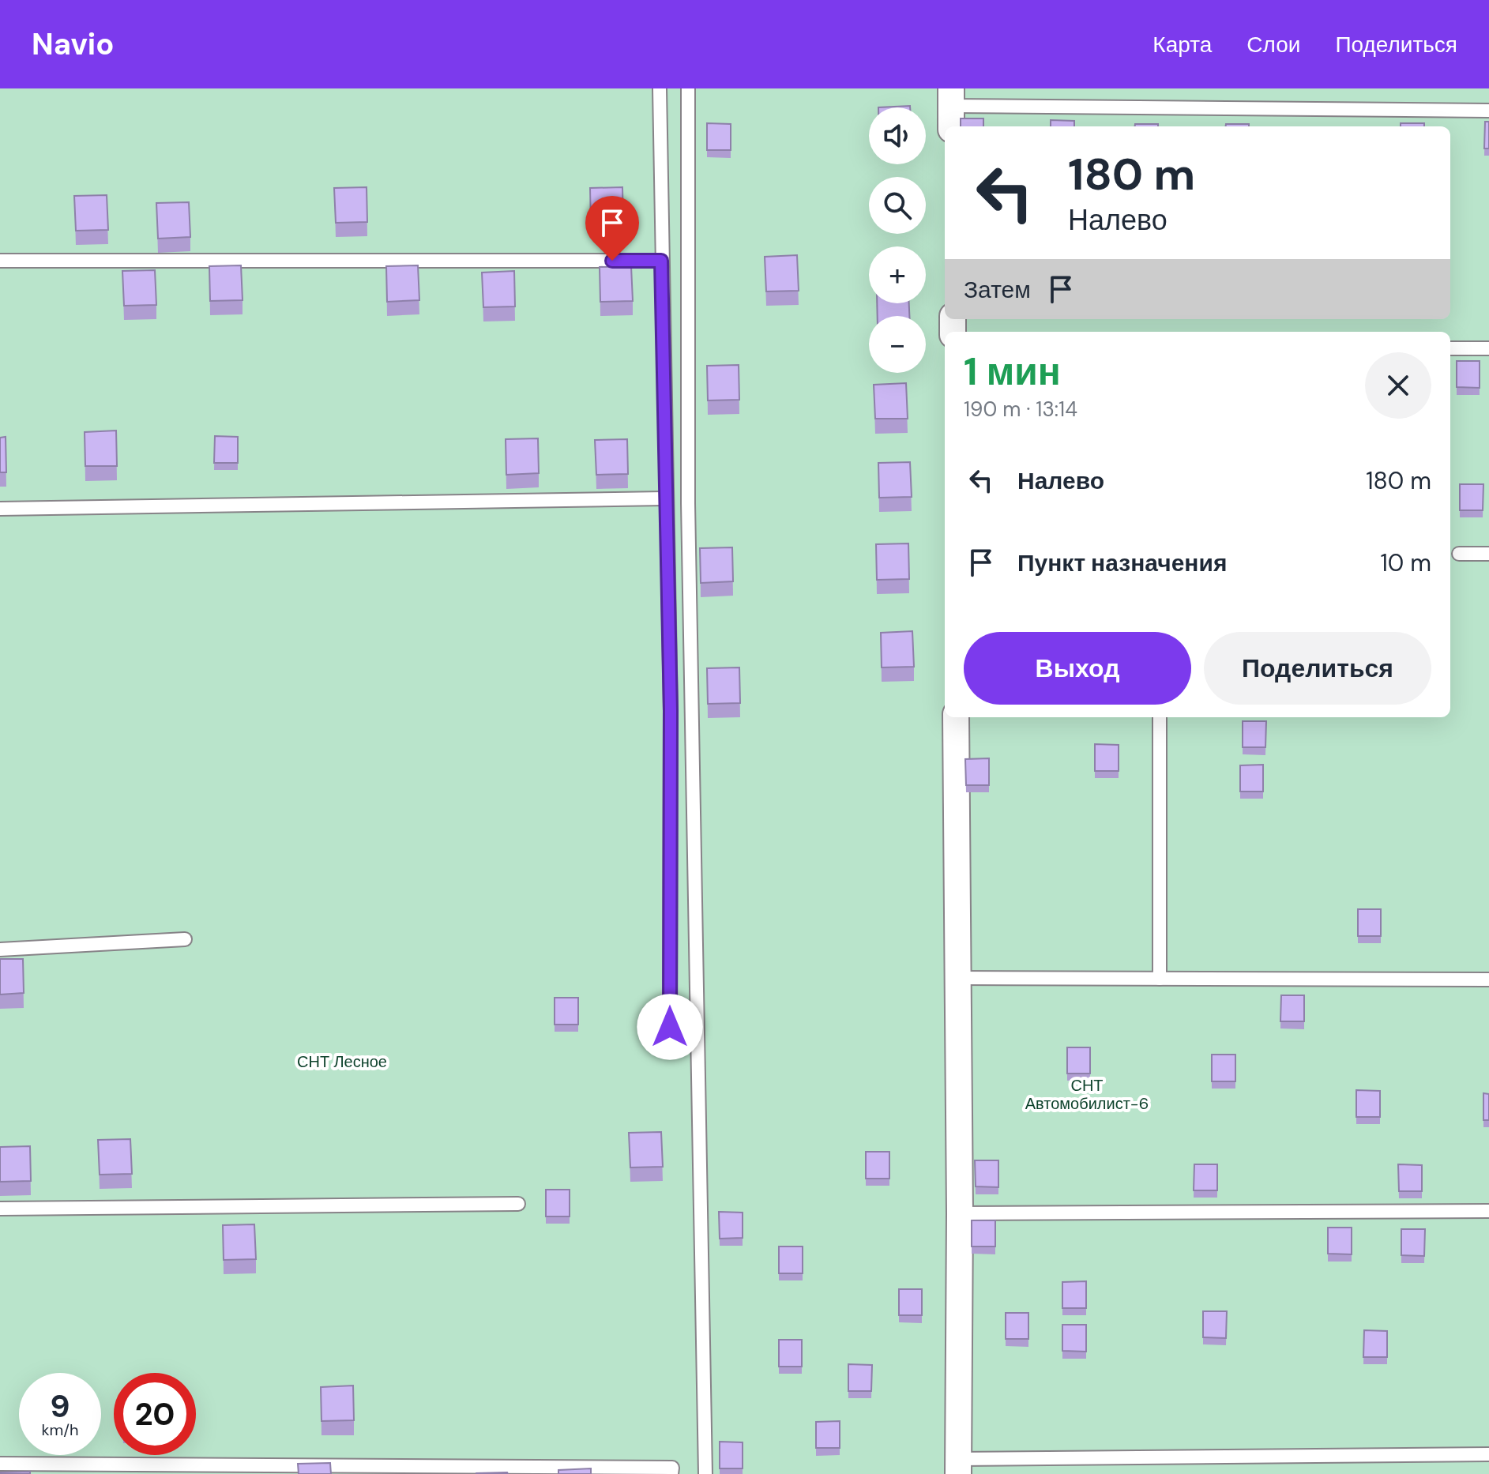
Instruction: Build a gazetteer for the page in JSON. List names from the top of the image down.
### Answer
{
  "parks": ["СНТ Лесное", "СНТ Автомобилист-6"],
  "page": {
    "header": "Navio",
    "nav": ["Карта", "Слои", "Поделиться"],
    "map_buttons": ["+", "−"],
    "turn": ["180 m", "Налево"],
    "then": "Затем",
    "heading": ["1 мин", "190 m · 13:14"],
    "list": [
      {
        "name": "Налево",
        "value": "180 m"
      },
      {
        "name": "Пункт назначения",
        "value": "10 m"
      }
    ],
    "buttons": ["Выход", "Поделиться"],
    "speed": "9 km/h",
    "limit": "20"
  }
}
